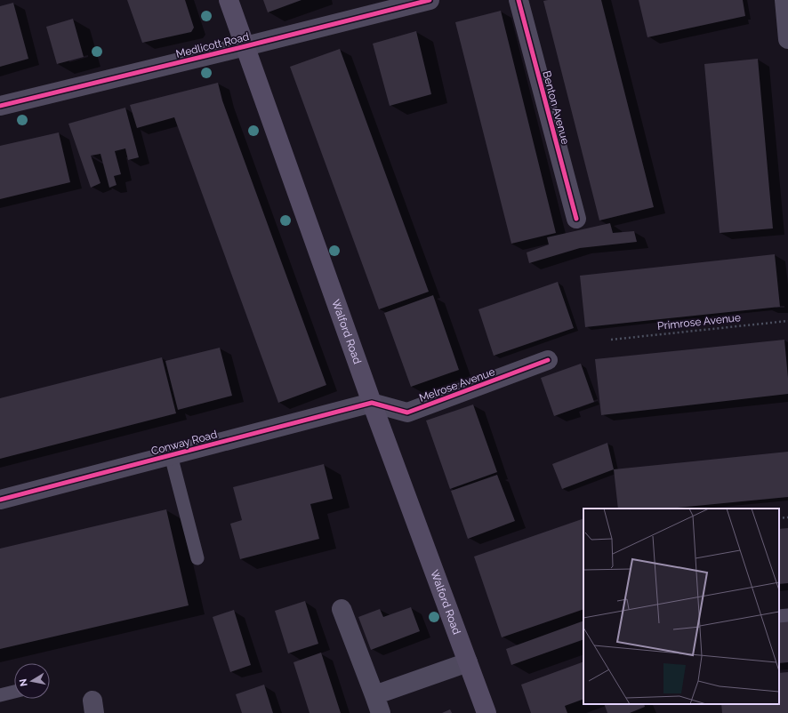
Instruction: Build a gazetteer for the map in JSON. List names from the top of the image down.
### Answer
{
  "streets": {
    "main road": ["Walford Road"],
    "street": [
      "Medlicott Road",
      "Benton Avenue",
      "Melrose Avenue",
      "Conway Road"
    ],
    "path": ["Primrose Avenue"]
  },
  "crossings": [
    ["Medlicott Road", "Walford Road"],
    ["Walford Road", "Melrose Avenue"],
    ["Walford Road", "Conway Road"],
    ["Melrose Avenue", "Conway Road"]
  ],
  "north": "left"
}
